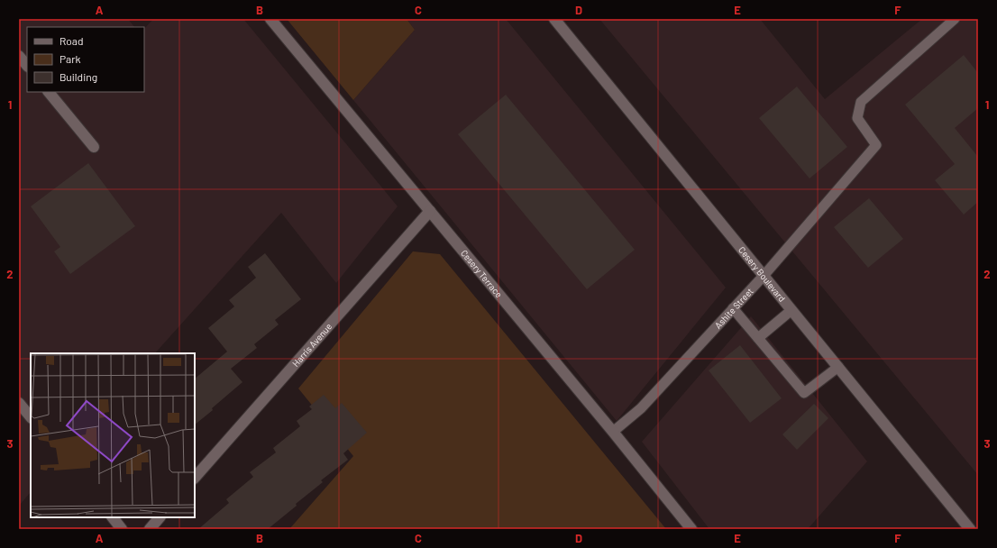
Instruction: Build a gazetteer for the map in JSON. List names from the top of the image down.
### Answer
{
  "streets": {
    "street": ["Cesery Terrace", "Cesery Boulevard", "Harris Avenue"],
    "lane": ["Ashite Street"]
  },
  "crossings": [
    ["Cesery Terrace", "Ashite Street"],
    ["Cesery Terrace", "Harris Avenue"],
    ["Cesery Boulevard", "Ashite Street"]
  ],
  "legend": ["Road", "Park", "Building"],
  "grid": {
    "columns": [
      "A",
      "B",
      "C",
      "D",
      "E",
      "F"
    ],
    "rows": ["1", "2", "3"]
  }
}
